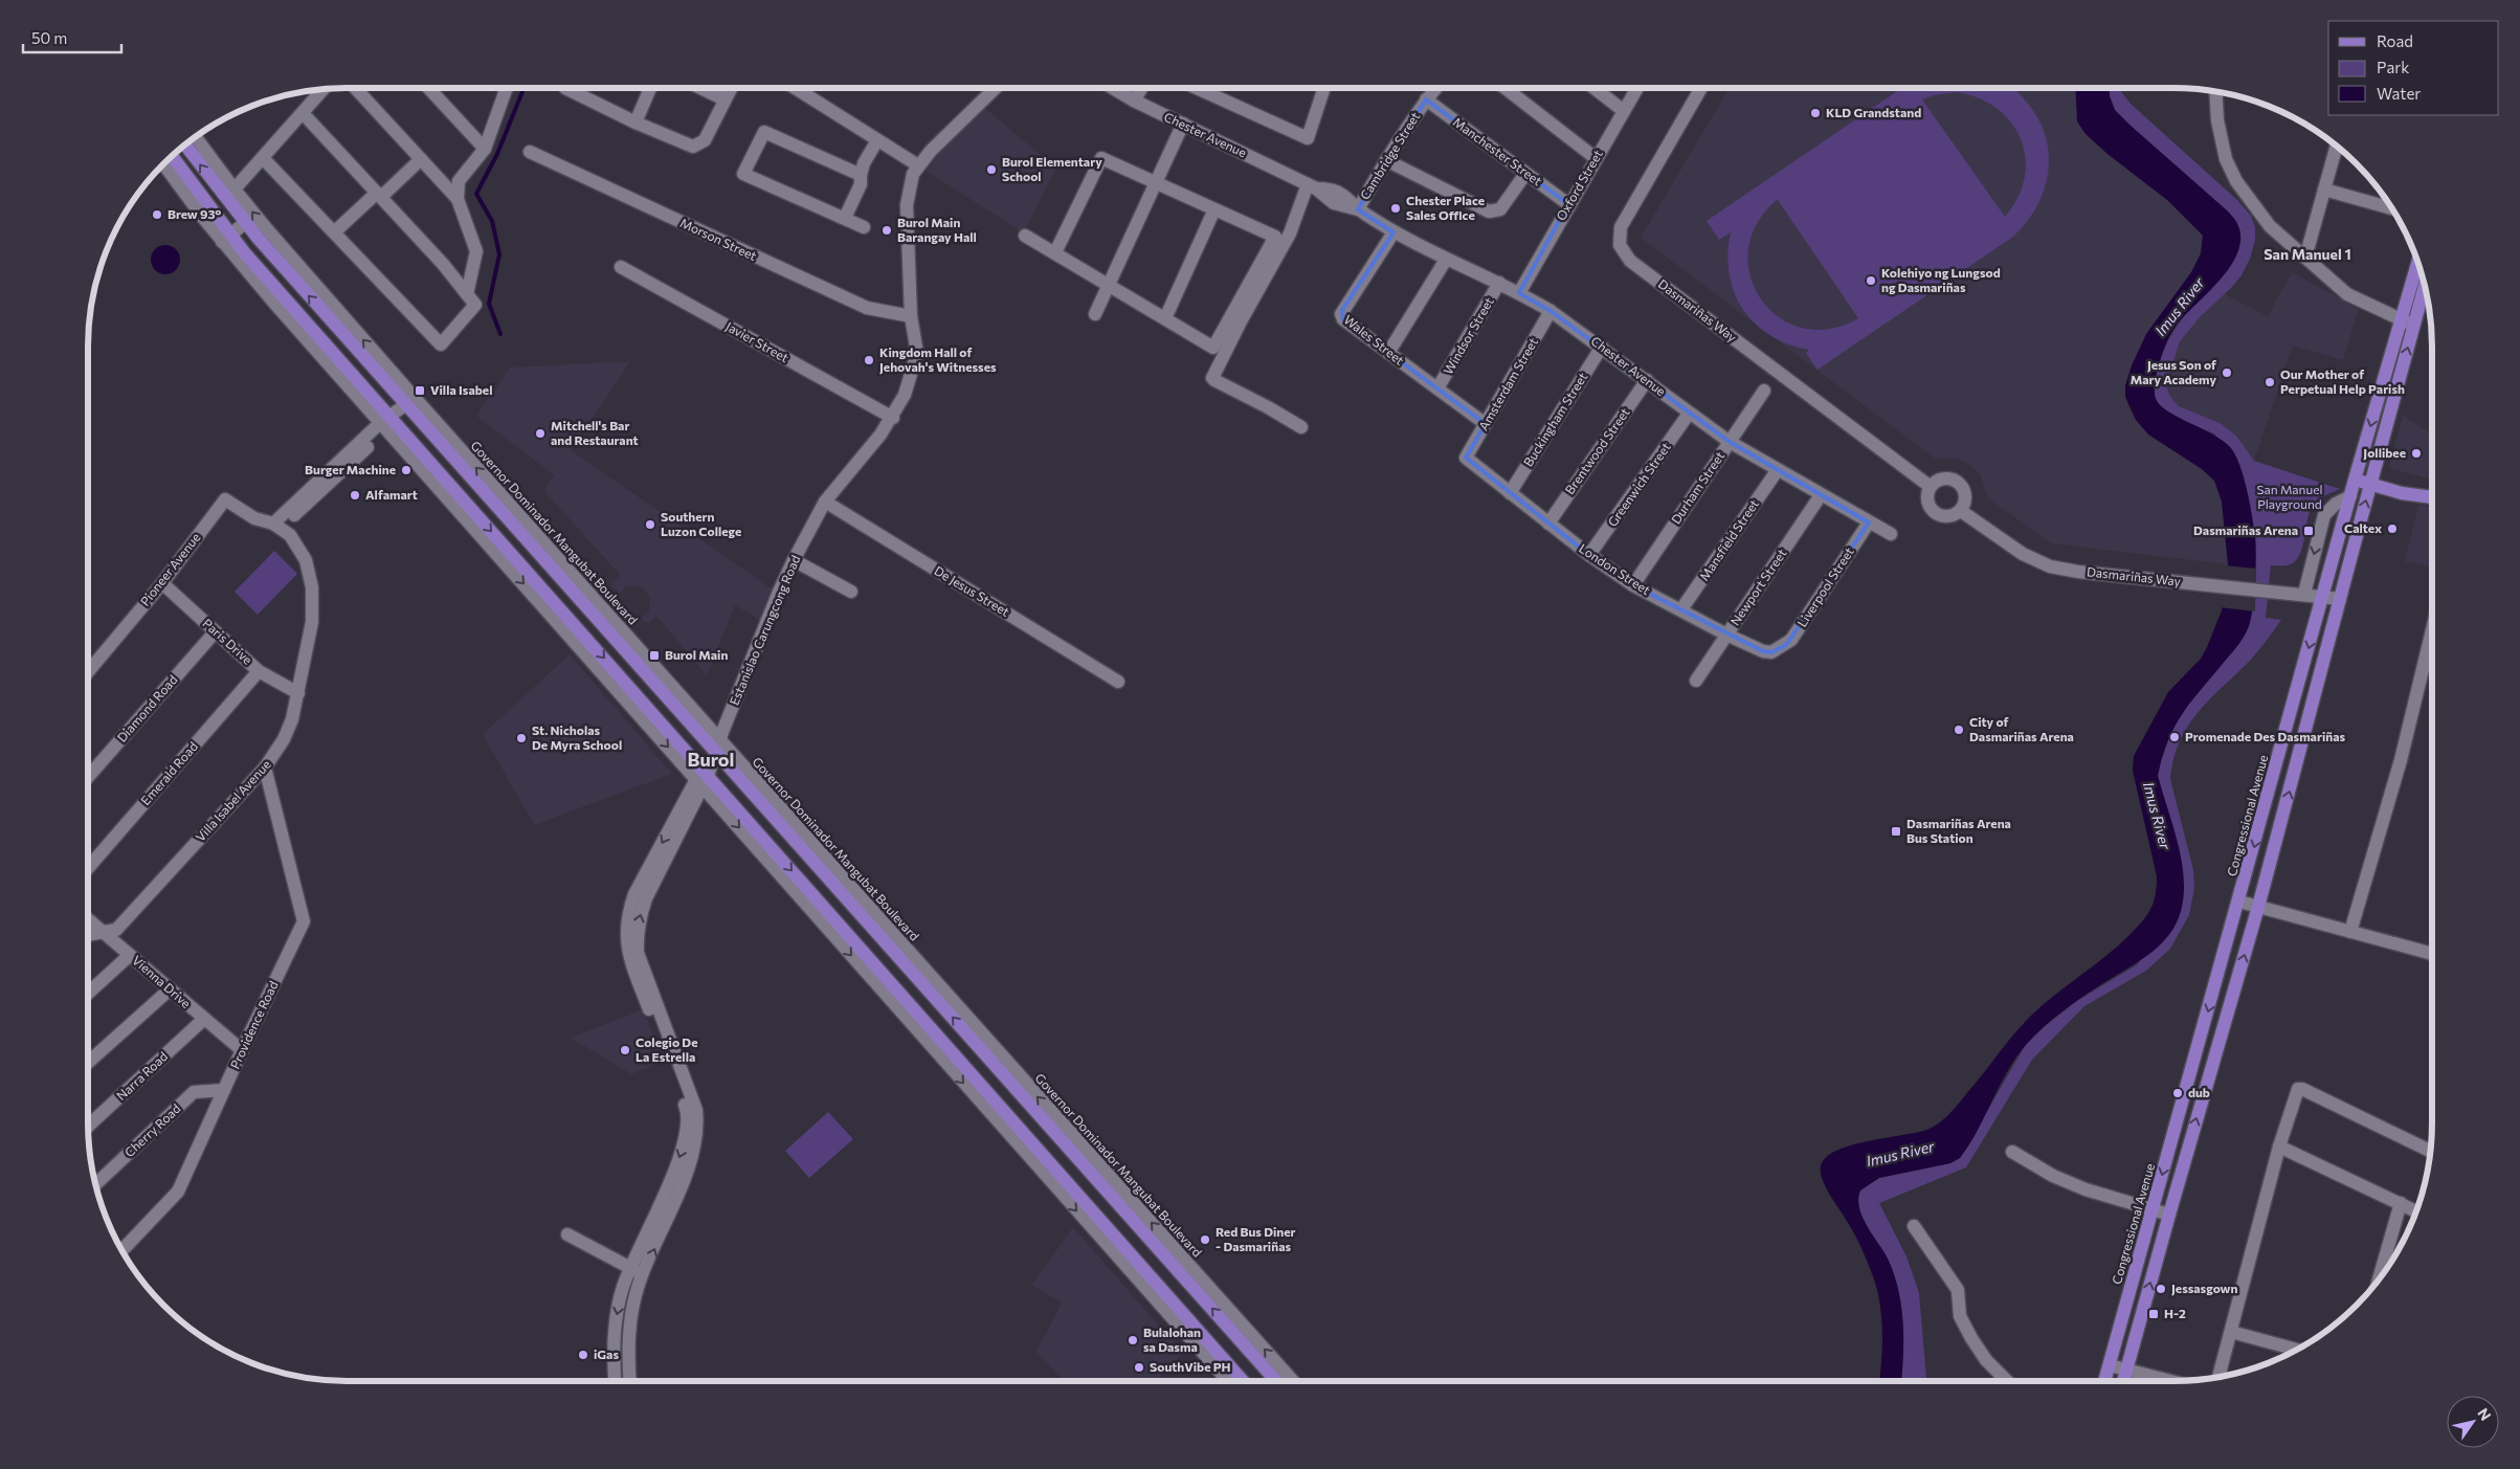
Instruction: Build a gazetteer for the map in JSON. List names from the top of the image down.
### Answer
{
  "streets": {
    "main road": ["Governor Dominador Mangubat Boulevard", "Congressional Avenue"],
    "street": [
      "Chester Avenue",
      "Manchester Street",
      "Cambridge Street",
      "Oxford Street",
      "Morson Street",
      "Dasmariñas Way",
      "Windsor Street",
      "Wales Street",
      "Javier Street",
      "Amsterdam Street",
      "Buckingham Street",
      "Brentwood Street",
      "Greenwich Street",
      "Durham Street",
      "Mansfield Street",
      "Pioneer Avenue",
      "London Street",
      "Newport Street",
      "Liverpool Street",
      "De Jesus Street",
      "Estanislao Carungcong Road",
      "Paris Drive",
      "Diamond Road",
      "Emerald Road",
      "Villa Isabel Avenue",
      "Vienna Drive",
      "Providence Road",
      "Narra Road",
      "Cherry Road"
    ]
  },
  "crossings": [
    ["Chester Avenue", "Cambridge Street"],
    ["Chester Avenue", "Oxford Street"],
    ["Chester Avenue", "Windsor Street"],
    ["Chester Avenue", "Wales Street"],
    ["Chester Avenue", "Amsterdam Street"],
    ["Chester Avenue", "Buckingham Street"],
    ["Chester Avenue", "Brentwood Street"],
    ["Chester Avenue", "Greenwich Street"],
    ["Chester Avenue", "Durham Street"],
    ["Chester Avenue", "Mansfield Street"],
    ["Chester Avenue", "Newport Street"],
    ["Chester Avenue", "Liverpool Street"],
    ["Manchester Street", "Cambridge Street"],
    ["Manchester Street", "Oxford Street"],
    ["Morson Street", "Estanislao Carungcong Road"],
    ["Dasmariñas Way", "Congressional Avenue"],
    ["Windsor Street", "Wales Street"],
    ["Wales Street", "Amsterdam Street"],
    ["Javier Street", "Estanislao Carungcong Road"],
    ["Amsterdam Street", "London Street"],
    ["Buckingham Street", "London Street"],
    ["Brentwood Street", "London Street"],
    ["Greenwich Street", "London Street"],
    ["Durham Street", "London Street"],
    ["Governor Dominador Mangubat Boulevard", "Estanislao Carungcong Road"],
    ["Mansfield Street", "London Street"],
    ["Pioneer Avenue", "Paris Drive"],
    ["Pioneer Avenue", "Villa Isabel Avenue"],
    ["London Street", "Newport Street"],
    ["London Street", "Liverpool Street"],
    ["De Jesus Street", "Estanislao Carungcong Road"],
    ["Paris Drive", "Diamond Road"],
    ["Paris Drive", "Emerald Road"],
    ["Paris Drive", "Villa Isabel Avenue"],
    ["Villa Isabel Avenue", "Vienna Drive"],
    ["Villa Isabel Avenue", "Providence Road"],
    ["Vienna Drive", "Providence Road"],
    ["Vienna Drive", "Narra Road"],
    ["Providence Road", "Cherry Road"]
  ],
  "districts": ["San Manuel 1", "Burol"],
  "water": ["Imus River"],
  "parks": ["San Manuel Playground"],
  "places": {
    "other": [
      "KLD Grandstand",
      "Burol Elementary School",
      "Chester Place Sales Office",
      "Brew 93°",
      "Burol Main Barangay Hall",
      "Kolehiyo ng Lungsod ng Dasmariñas",
      "Kingdom Hall of Jehovah's Witnesses",
      "Jesus Son of Mary Academy",
      "Our Mother of Perpetual Help Parish",
      "Mitchell's Bar and Restaurant",
      "Jollibee",
      "Burger Machine",
      "Alfamart",
      "Southern Luzon College",
      "Caltex",
      "City of Dasmariñas Arena",
      "Promenade Des Dasmariñas",
      "St. Nicholas De Myra School",
      "Colegio De La Estrella",
      "dub",
      "Red Bus Diner - Dasmariñas",
      "Jessasgown",
      "Bulalohan sa Dasma",
      "iGas",
      "SouthVibe PH"
    ],
    "transit": [
      "Villa Isabel",
      "Dasmariñas Arena",
      "Burol Main",
      "Dasmariñas Arena Bus Station",
      "H-2"
    ]
  },
  "legend": ["Road", "Park", "Water"],
  "scale_bar": "50 m",
  "north": "top right"
}
